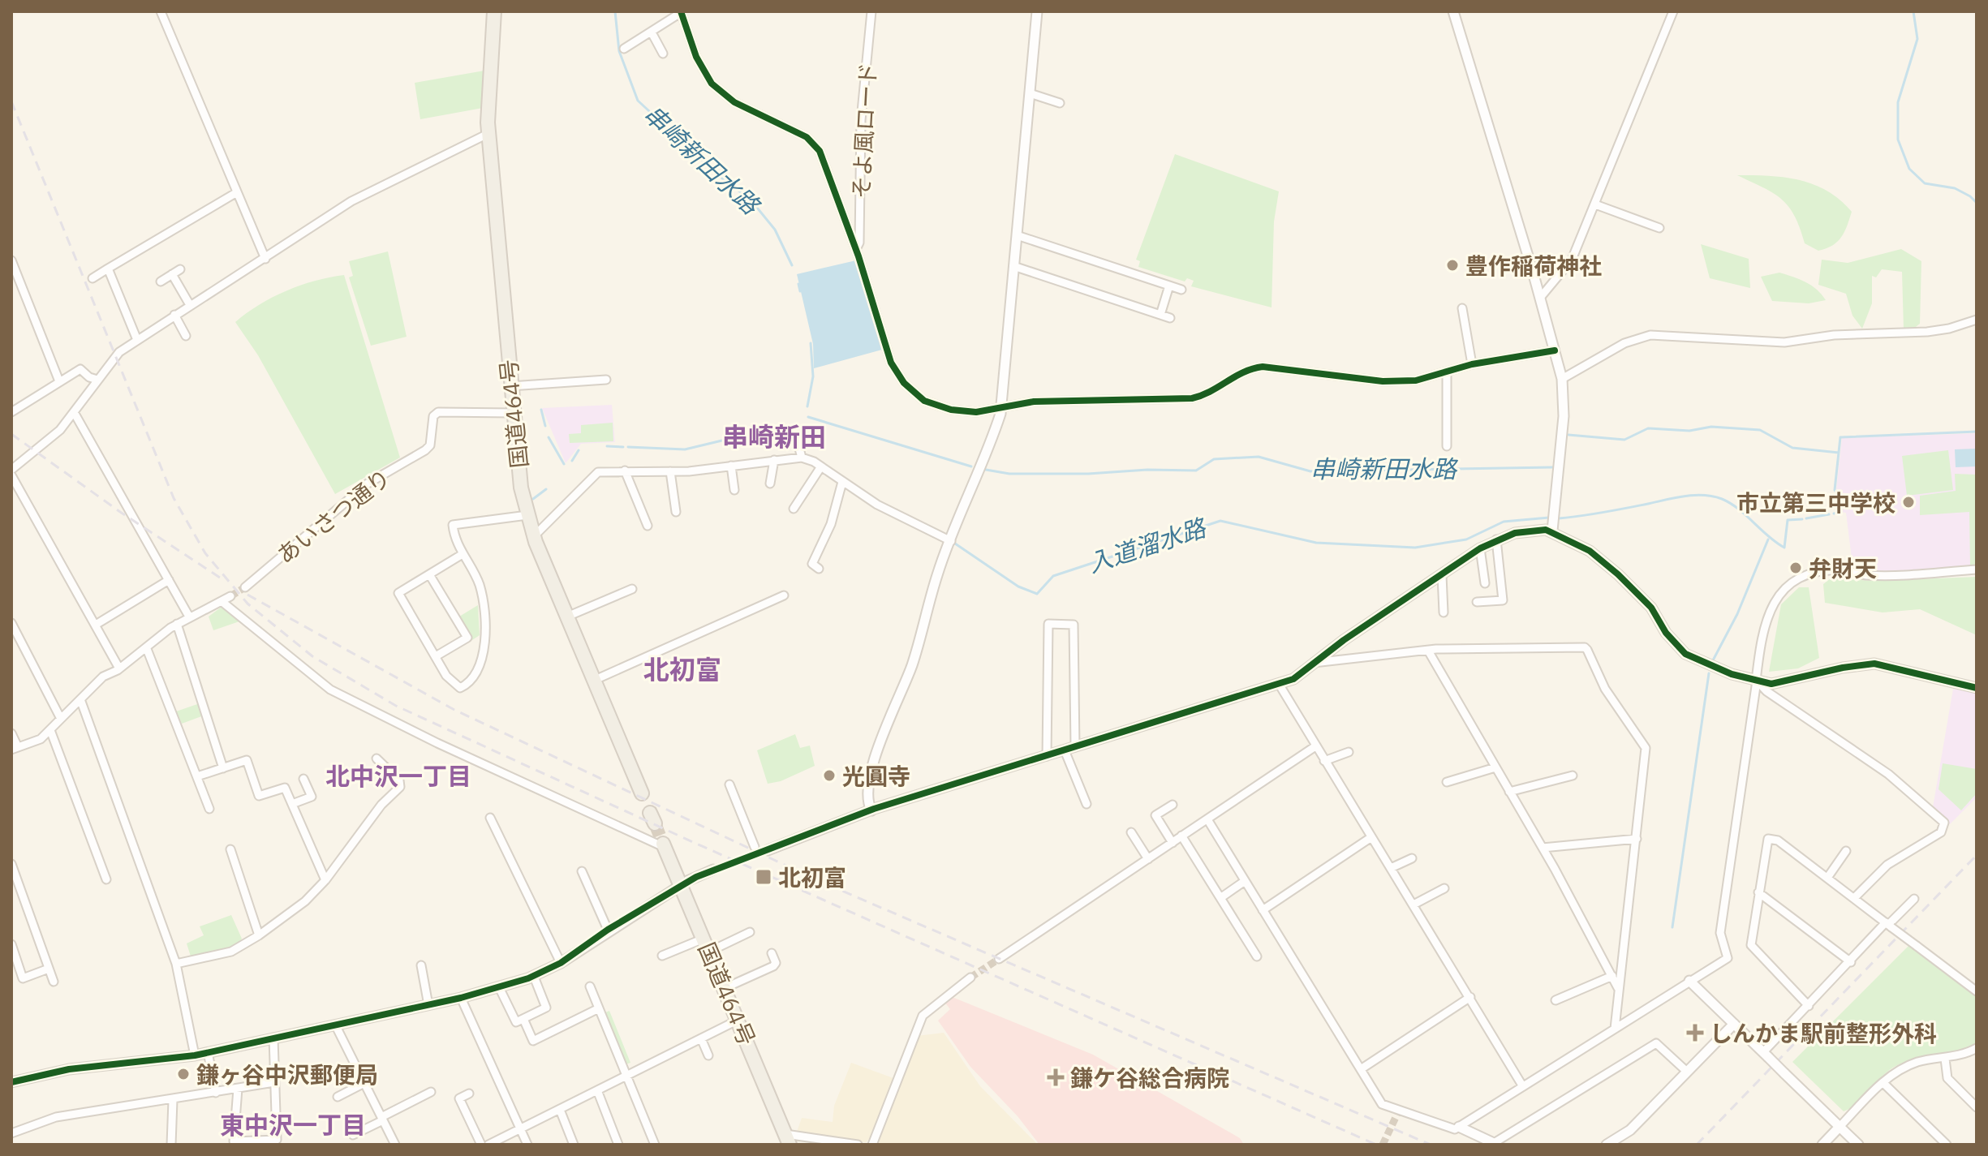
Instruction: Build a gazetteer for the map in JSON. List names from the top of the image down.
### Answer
{
  "streets": {
    "highway": ["国道464号"],
    "street": ["そよ風ロード", "あいさつ通り"]
  },
  "crossings": [
    ["国道464号", "あいさつ通り"]
  ],
  "districts": [
    "串崎新田",
    "北初富",
    "北中沢一丁目",
    "東中沢一丁目"
  ],
  "water": ["串崎新田水路", "入道溜水路"],
  "places": {
    "other": [
      "豊作稲荷神社",
      "市立第三中学校",
      "弁財天",
      "光圓寺",
      "鎌ヶ谷中沢郵便局"
    ],
    "transit": ["北初富"],
    "health": ["しんかま駅前整形外科", "鎌ケ谷総合病院"]
  }
}
